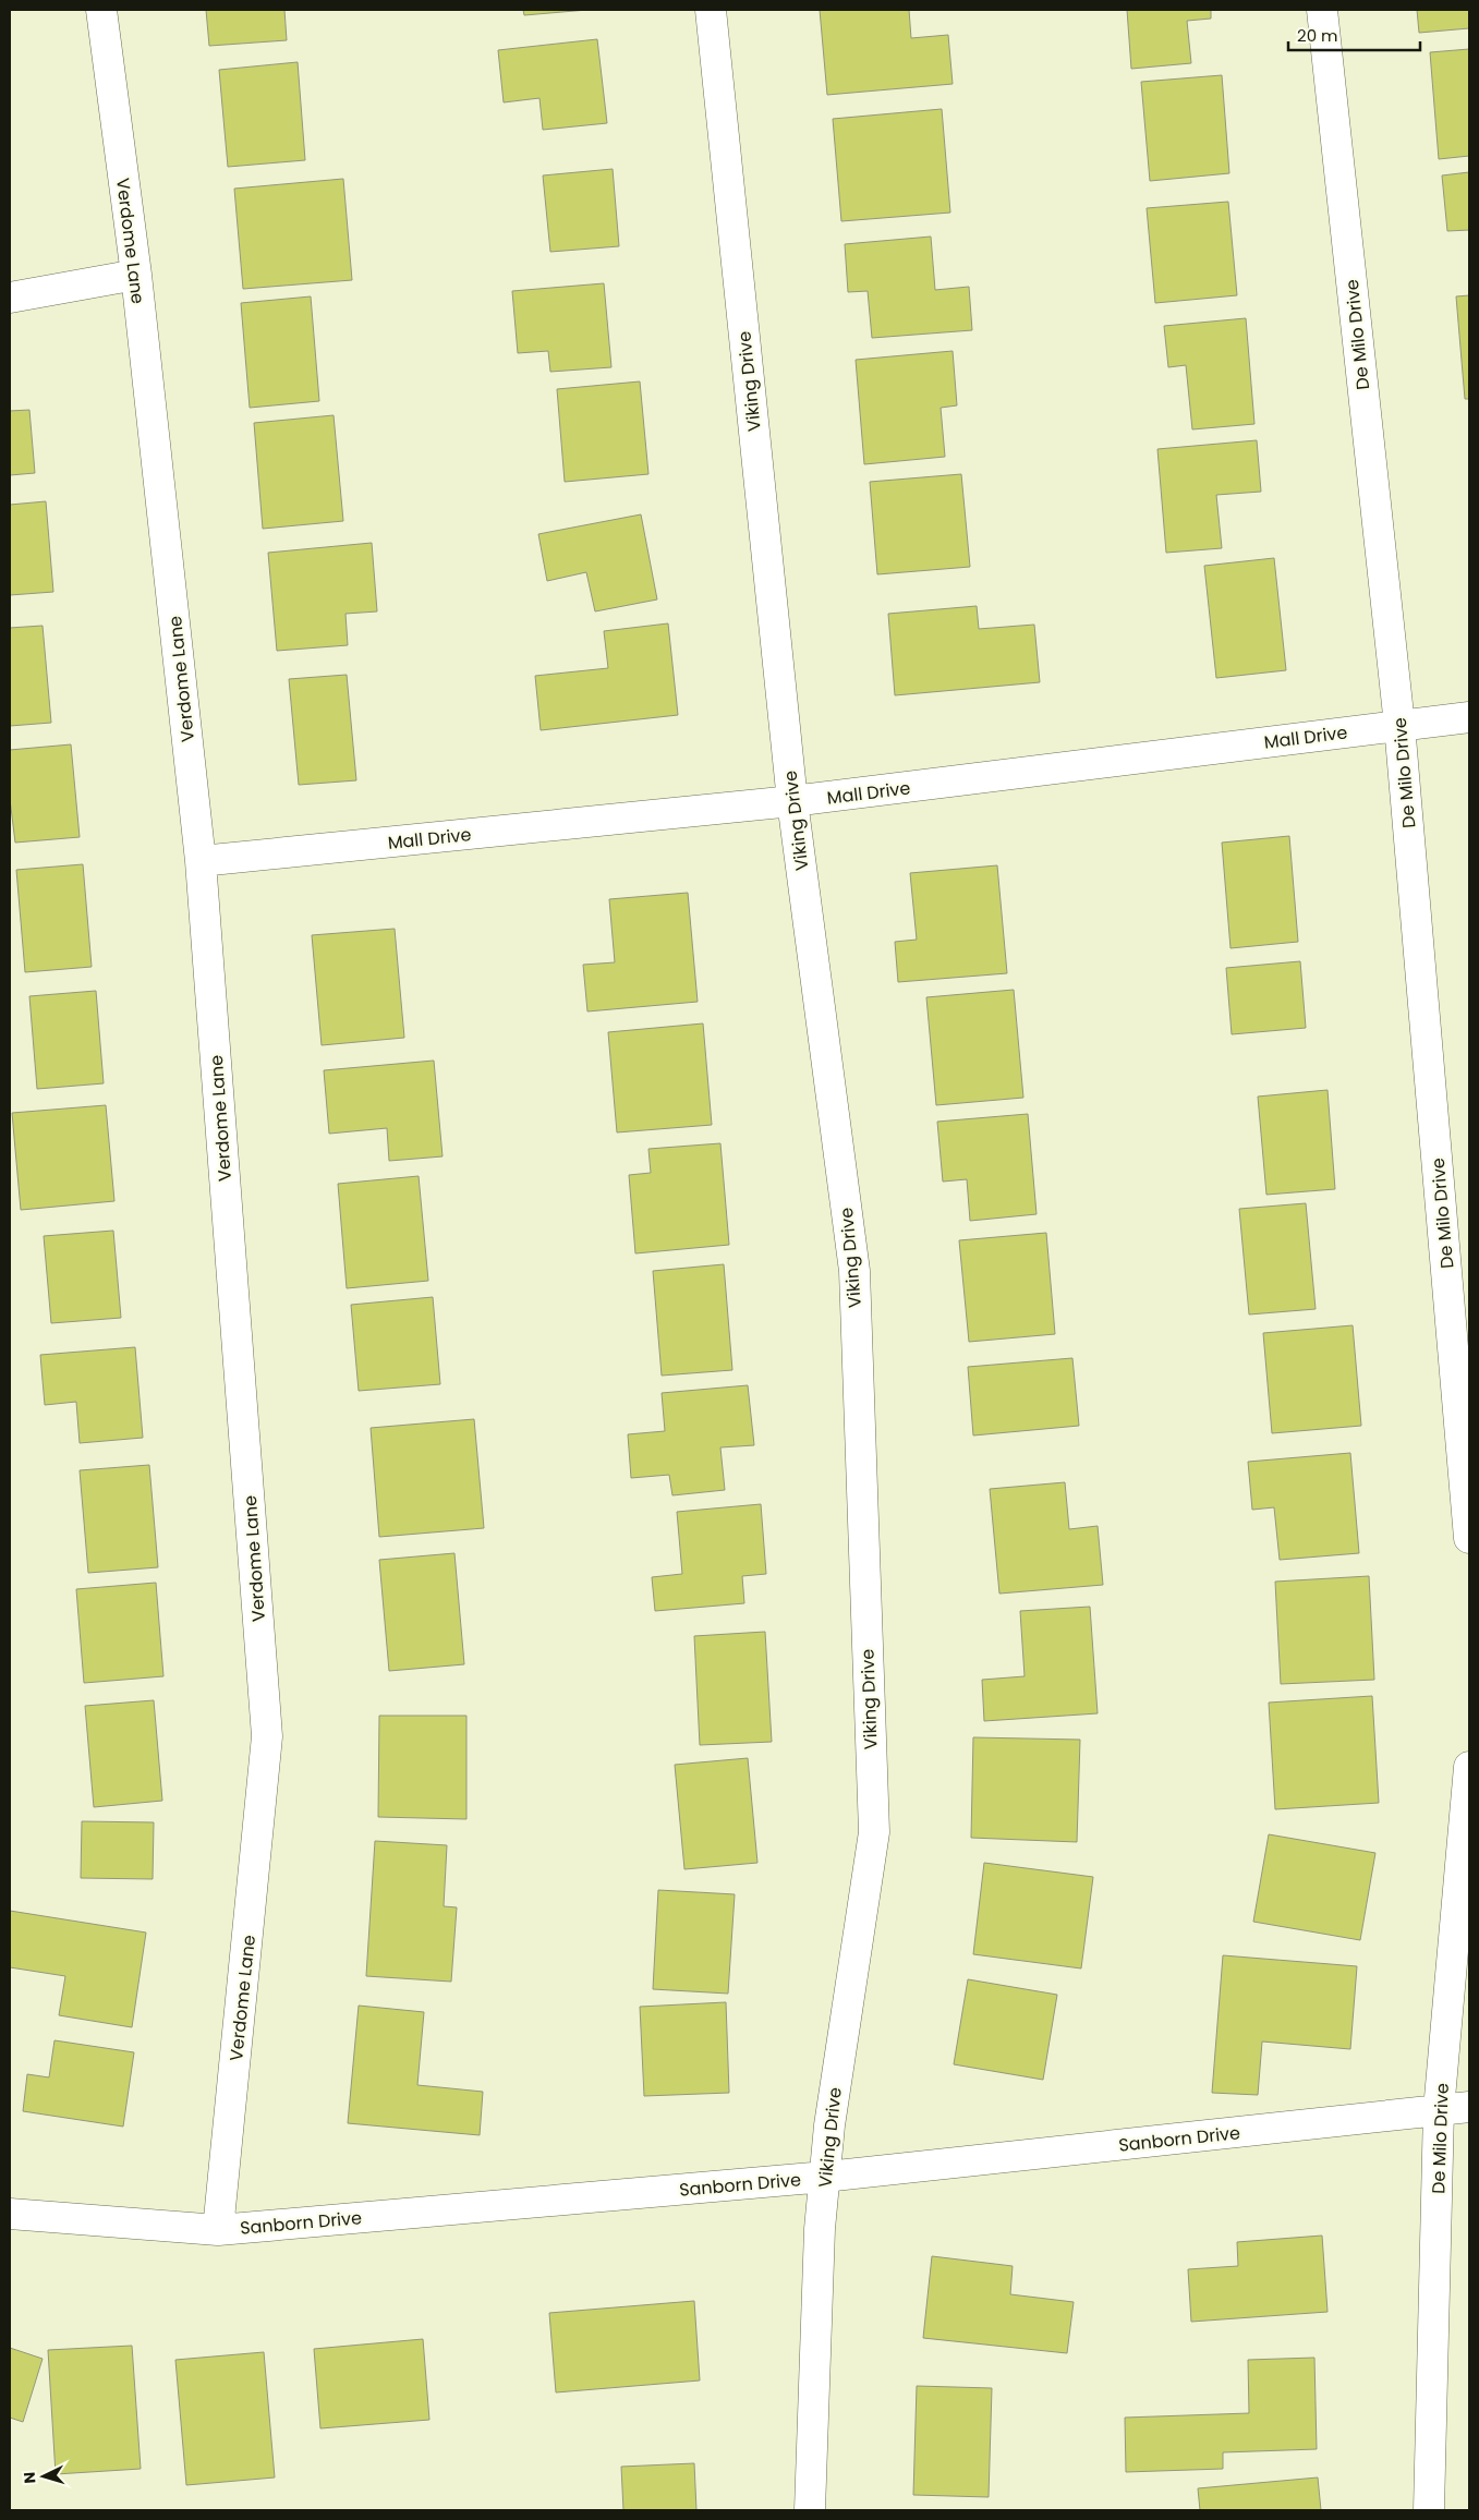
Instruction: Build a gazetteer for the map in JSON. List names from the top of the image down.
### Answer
{
  "streets": {
    "street": [
      "Verdome Lane",
      "De Milo Drive",
      "Viking Drive",
      "Mall Drive",
      "Sanborn Drive"
    ]
  },
  "crossings": [
    ["Verdome Lane", "Mall Drive"],
    ["Verdome Lane", "Sanborn Drive"],
    ["De Milo Drive", "Mall Drive"],
    ["De Milo Drive", "Sanborn Drive"],
    ["Viking Drive", "Mall Drive"],
    ["Viking Drive", "Sanborn Drive"]
  ],
  "scale_bar": "20 m",
  "north": "left"
}
